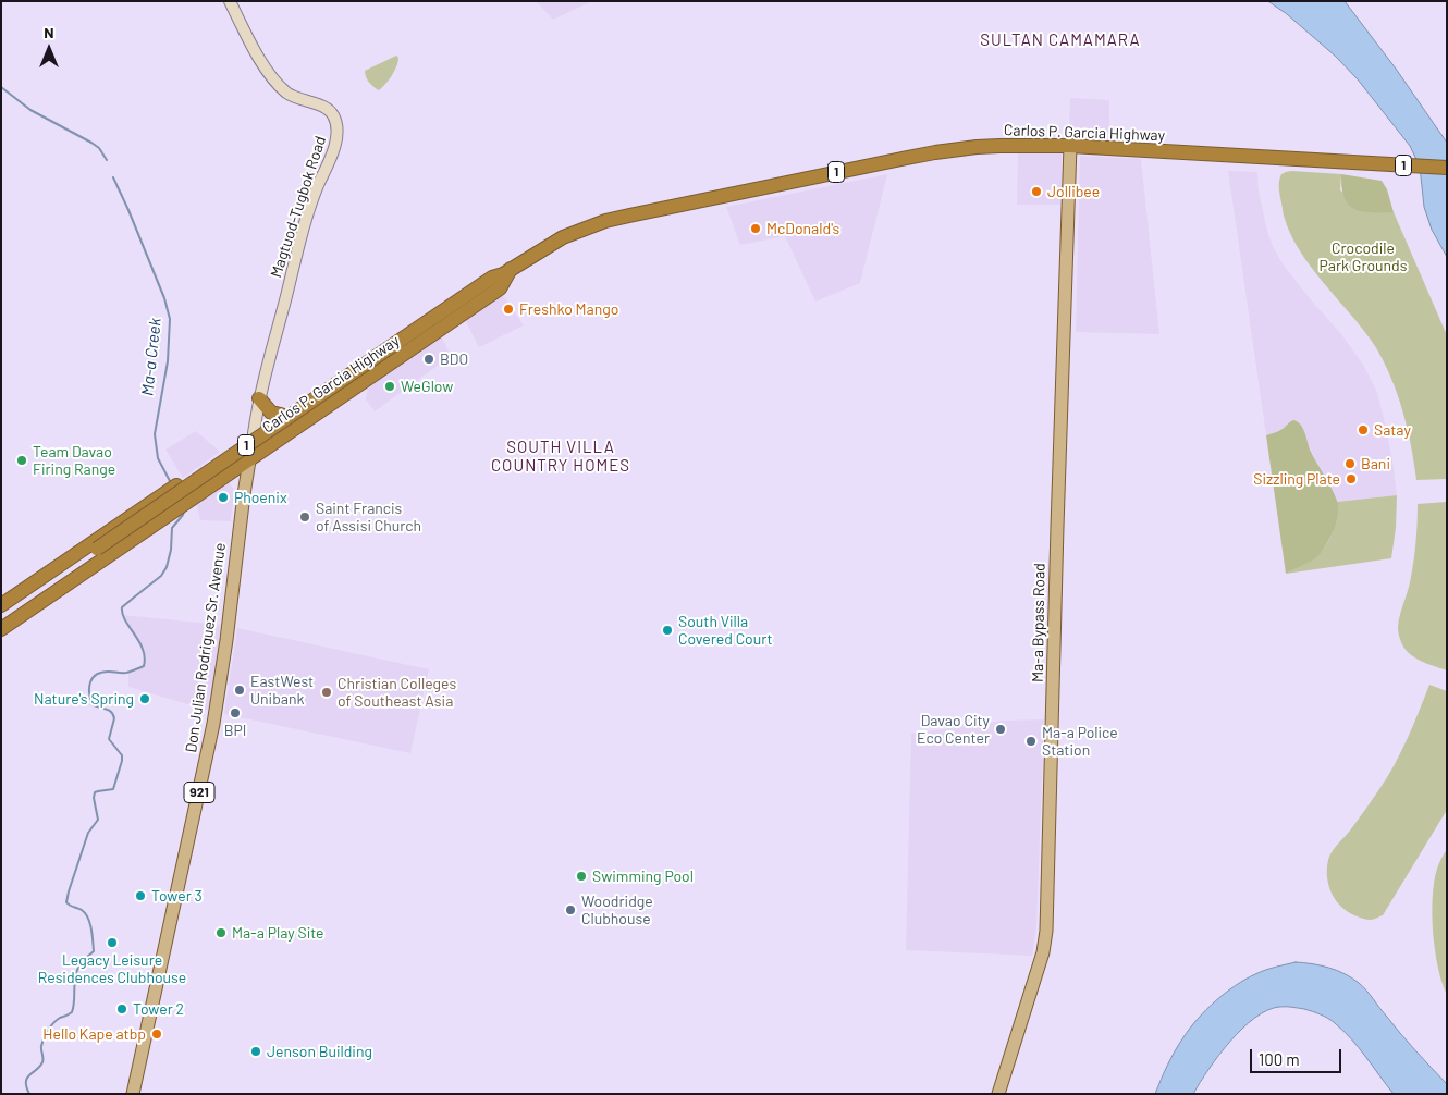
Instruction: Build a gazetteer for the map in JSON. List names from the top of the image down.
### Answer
{
  "streets": {
    "highway": ["Carlos P. Garcia Highway", "1"],
    "main road": [
      "Magtuod-Tugbok Road",
      "Ma-a Bypass Road",
      "Don Julian Rodriguez Sr. Avenue",
      "921"
    ]
  },
  "crossings": [
    ["Carlos P. Garcia Highway", "Magtuod-Tugbok Road"],
    ["Carlos P. Garcia Highway", "Ma-a Bypass Road"],
    ["Carlos P. Garcia Highway", "Don Julian Rodriguez Sr. Avenue"],
    ["Magtuod-Tugbok Road", "Don Julian Rodriguez Sr. Avenue"]
  ],
  "districts": ["SULTAN CAMAMARA", "SOUTH VILLA COUNTRY HOMES"],
  "water": ["Ma-a Creek"],
  "parks": ["Crocodile Park Grounds"],
  "places": [
    "Jollibee",
    "McDonald's",
    "Freshko Mango",
    "BDO",
    "WeGlow",
    "Satay",
    "Team Davao Firing Range",
    "Bani",
    "Sizzling Plate",
    "Phoenix",
    "Saint Francis of Assisi Church",
    "South Villa Covered Court",
    "EastWest Unibank",
    "Christian Colleges of Southeast Asia",
    "Nature's Spring",
    "BPI",
    "Davao City Eco Center",
    "Ma-a Police Station",
    "Swimming Pool",
    "Tower 3",
    "Woodridge Clubhouse",
    "Ma-a Play Site",
    "Legacy Leisure Residences Clubhouse",
    "Tower 2",
    "Hello Kape atbp",
    "Jenson Building"
  ],
  "scale_bar": "100 m",
  "north": "top"
}
